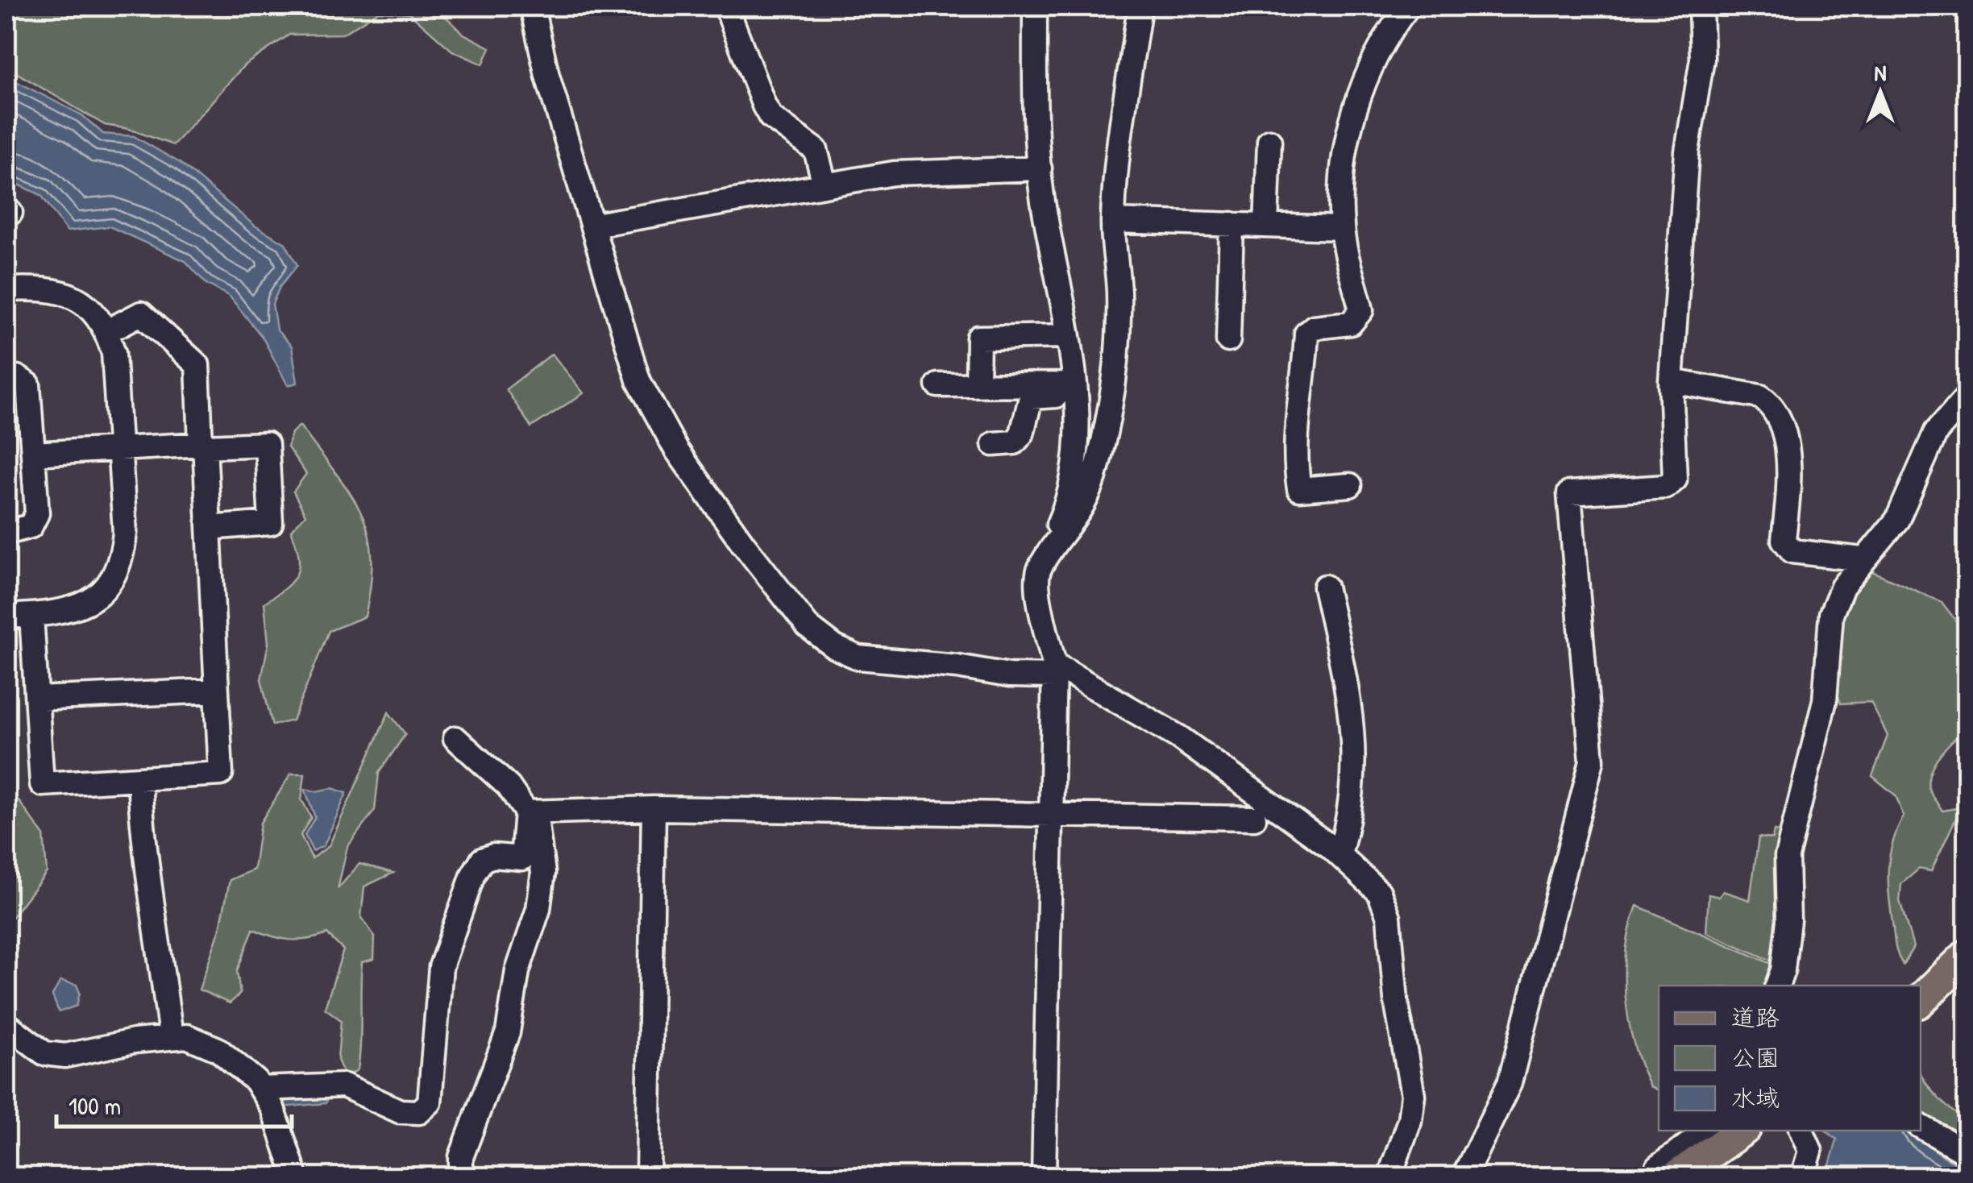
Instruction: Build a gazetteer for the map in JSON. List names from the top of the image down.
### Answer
{
  "legend": ["道路", "公園", "水域"],
  "scale_bar": "100 m",
  "north": "top"
}
